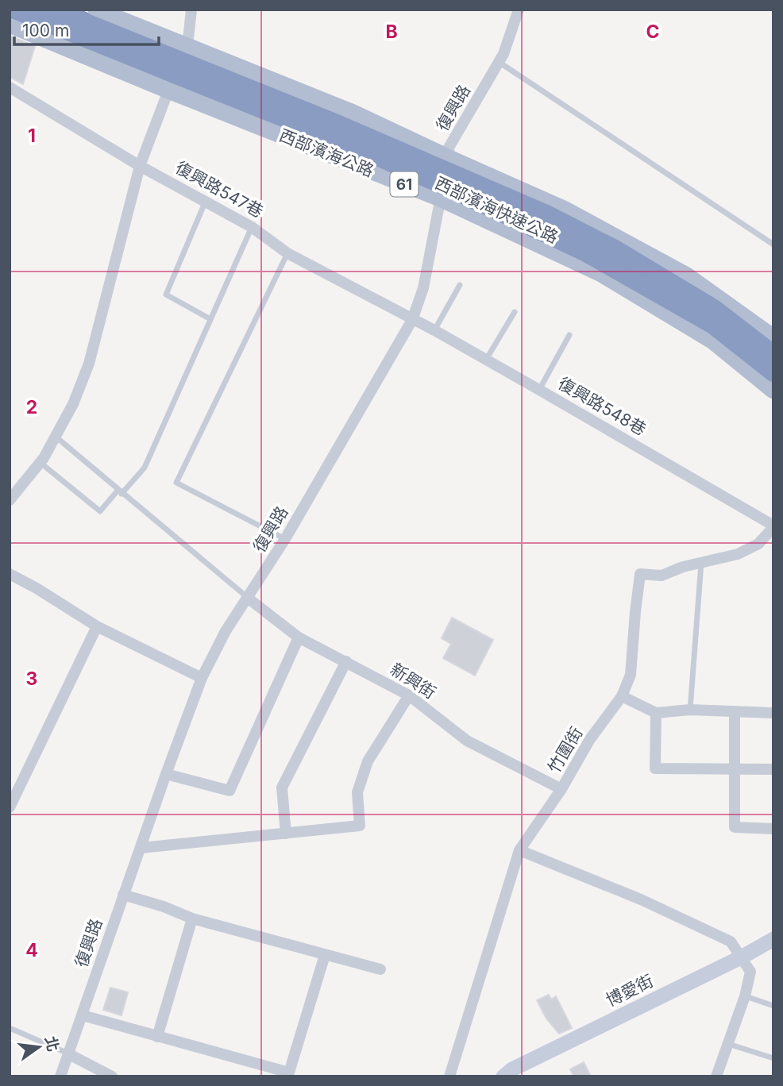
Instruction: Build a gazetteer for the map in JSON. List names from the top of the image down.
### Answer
{
  "streets": {
    "highway": ["61", "西部濱海快速公路"],
    "main road": ["西部濱海公路"],
    "street": [
      "復興路",
      "復興路547巷",
      "復興路548巷",
      "新興街",
      "竹圍街",
      "博愛街"
    ]
  },
  "crossings": [
    ["復興路", "西部濱海公路"],
    ["復興路", "復興路547巷"],
    ["復興路", "西部濱海快速公路"],
    ["復興路", "復興路548巷"],
    ["復興路", "新興街"],
    ["西部濱海公路", "西部濱海快速公路"],
    ["復興路547巷", "復興路548巷"],
    ["復興路548巷", "竹圍街"],
    ["新興街", "竹圍街"]
  ],
  "scale_bar": "100 m",
  "north": "right",
  "grid": {
    "columns": ["B", "C"],
    "rows": [
      "1",
      "2",
      "3",
      "4"
    ]
  }
}
